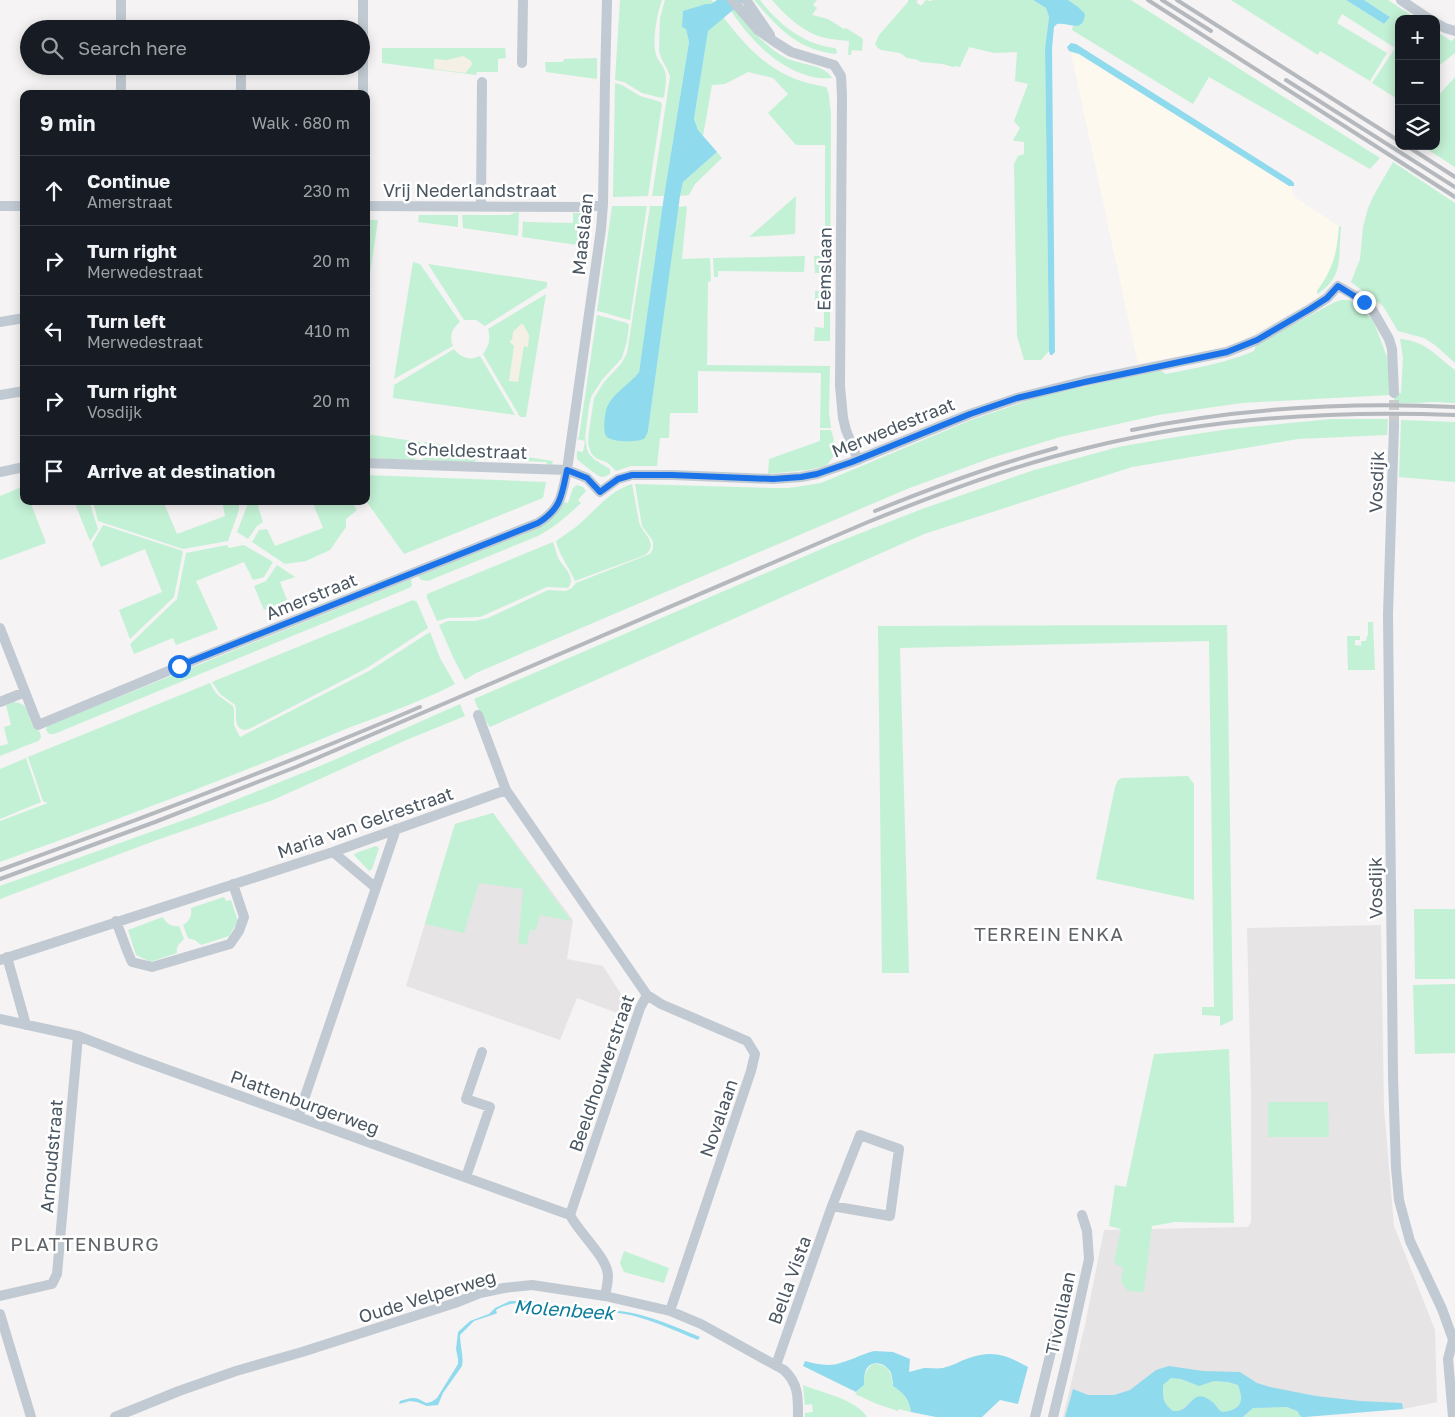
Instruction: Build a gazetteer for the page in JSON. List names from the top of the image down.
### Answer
{
  "streets": {
    "street": [
      "Vrij Nederlandstraat",
      "Maaslaan",
      "Eemslaan",
      "Merwedestraat",
      "Scheldestraat",
      "Vosdijk",
      "Amerstraat",
      "Maria van Gelrestraat",
      "Beeldhouwerstraat",
      "Plattenburgerweg",
      "Novalaan",
      "Arnoudstraat",
      "Bella Vista",
      "Oude Velperweg",
      "Tivolilaan"
    ]
  },
  "crossings": [
    ["Vrij Nederlandstraat", "Maaslaan"],
    ["Maaslaan", "Merwedestraat"],
    ["Maaslaan", "Scheldestraat"],
    ["Maaslaan", "Amerstraat"],
    ["Eemslaan", "Merwedestraat"],
    ["Merwedestraat", "Scheldestraat"],
    ["Merwedestraat", "Amerstraat"],
    ["Scheldestraat", "Amerstraat"],
    ["Maria van Gelrestraat", "Beeldhouwerstraat"],
    ["Beeldhouwerstraat", "Plattenburgerweg"],
    ["Beeldhouwerstraat", "Novalaan"],
    ["Plattenburgerweg", "Arnoudstraat"],
    ["Novalaan", "Oude Velperweg"],
    ["Bella Vista", "Oude Velperweg"]
  ],
  "districts": ["TERREIN ENKA", "PLATTENBURG"],
  "water": ["Molenbeek"],
  "page": {
    "map_buttons": ["+", "−"],
    "search": "Search here",
    "heading": ["9 min", "Walk · 680 m"],
    "list": [
      ["Continue", "Amerstraat", "230 m"],
      ["Turn right", "Merwedestraat", "20 m"],
      ["Turn left", "Merwedestraat", "410 m"],
      ["Turn right", "Vosdijk", "20 m"],
      "Arrive at destination"
    ]
  }
}
